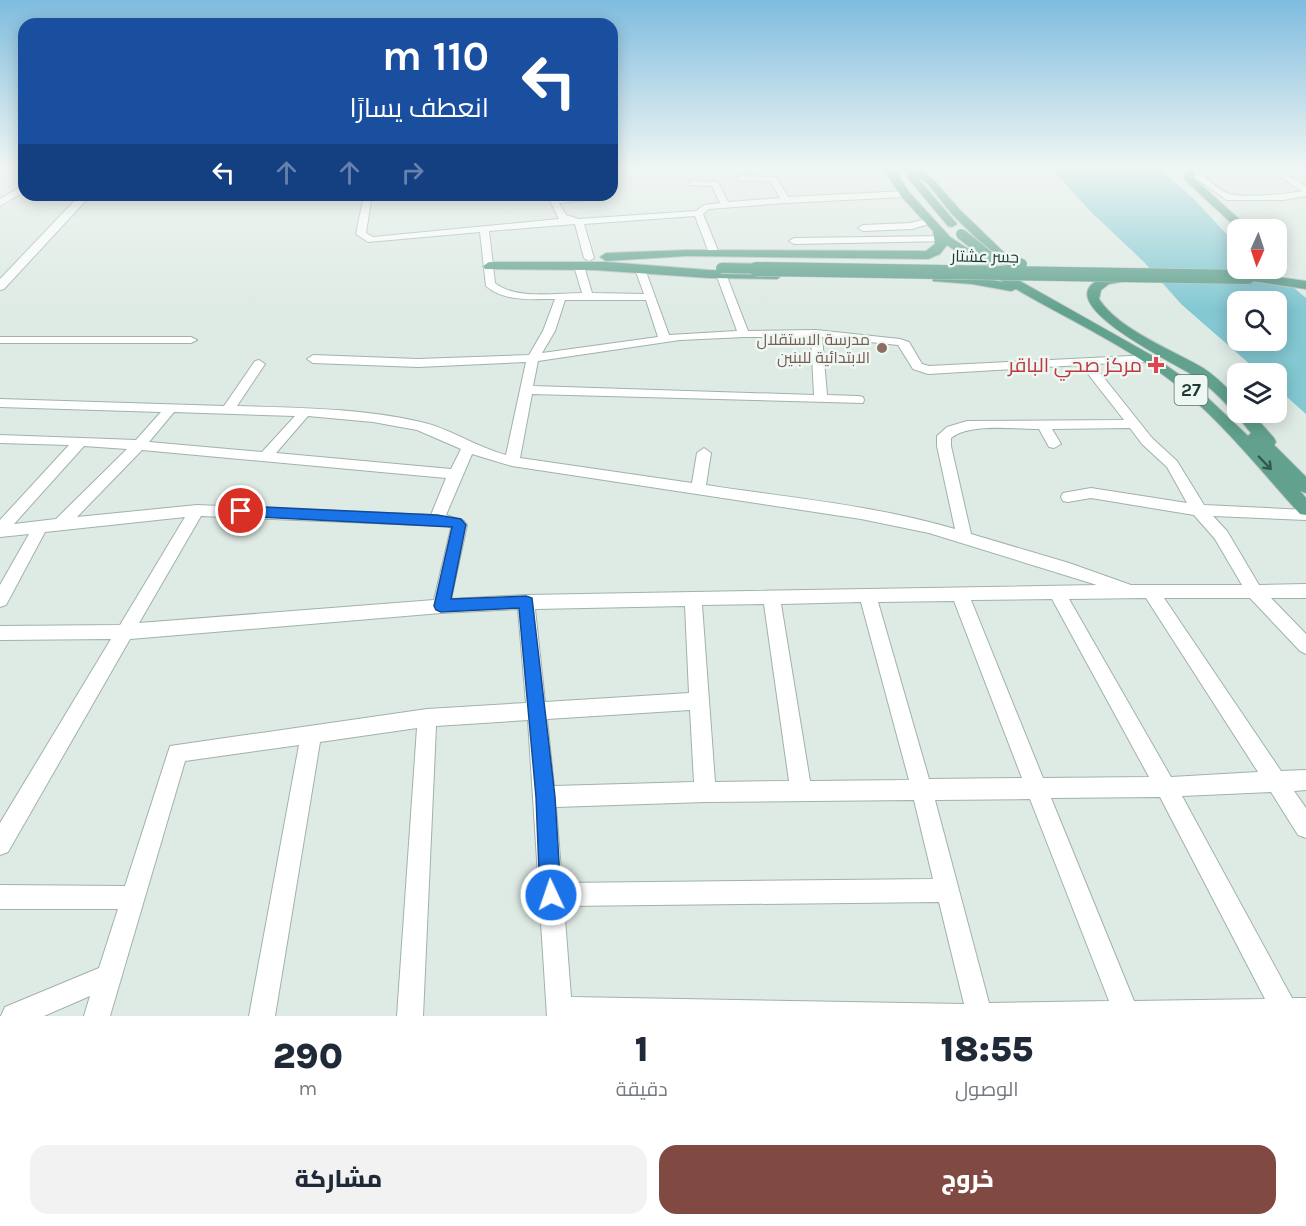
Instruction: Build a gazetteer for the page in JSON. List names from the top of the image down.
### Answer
{
  "streets": {
    "main road": ["جسر عشتار", "27"]
  },
  "places": {
    "other": ["مدرسة الاستقلال الابتدائية للبنين"],
    "health": ["مركز صحي الباقر"]
  },
  "north": "bottom",
  "page": {
    "turn": ["110 m", "انعطف يسارًا"],
    "eta": [
      "18:55",
      "الوصول",
      "1",
      "دقيقة",
      "290",
      "m"
    ],
    "buttons": ["خروج", "مشاركة"]
  }
}
